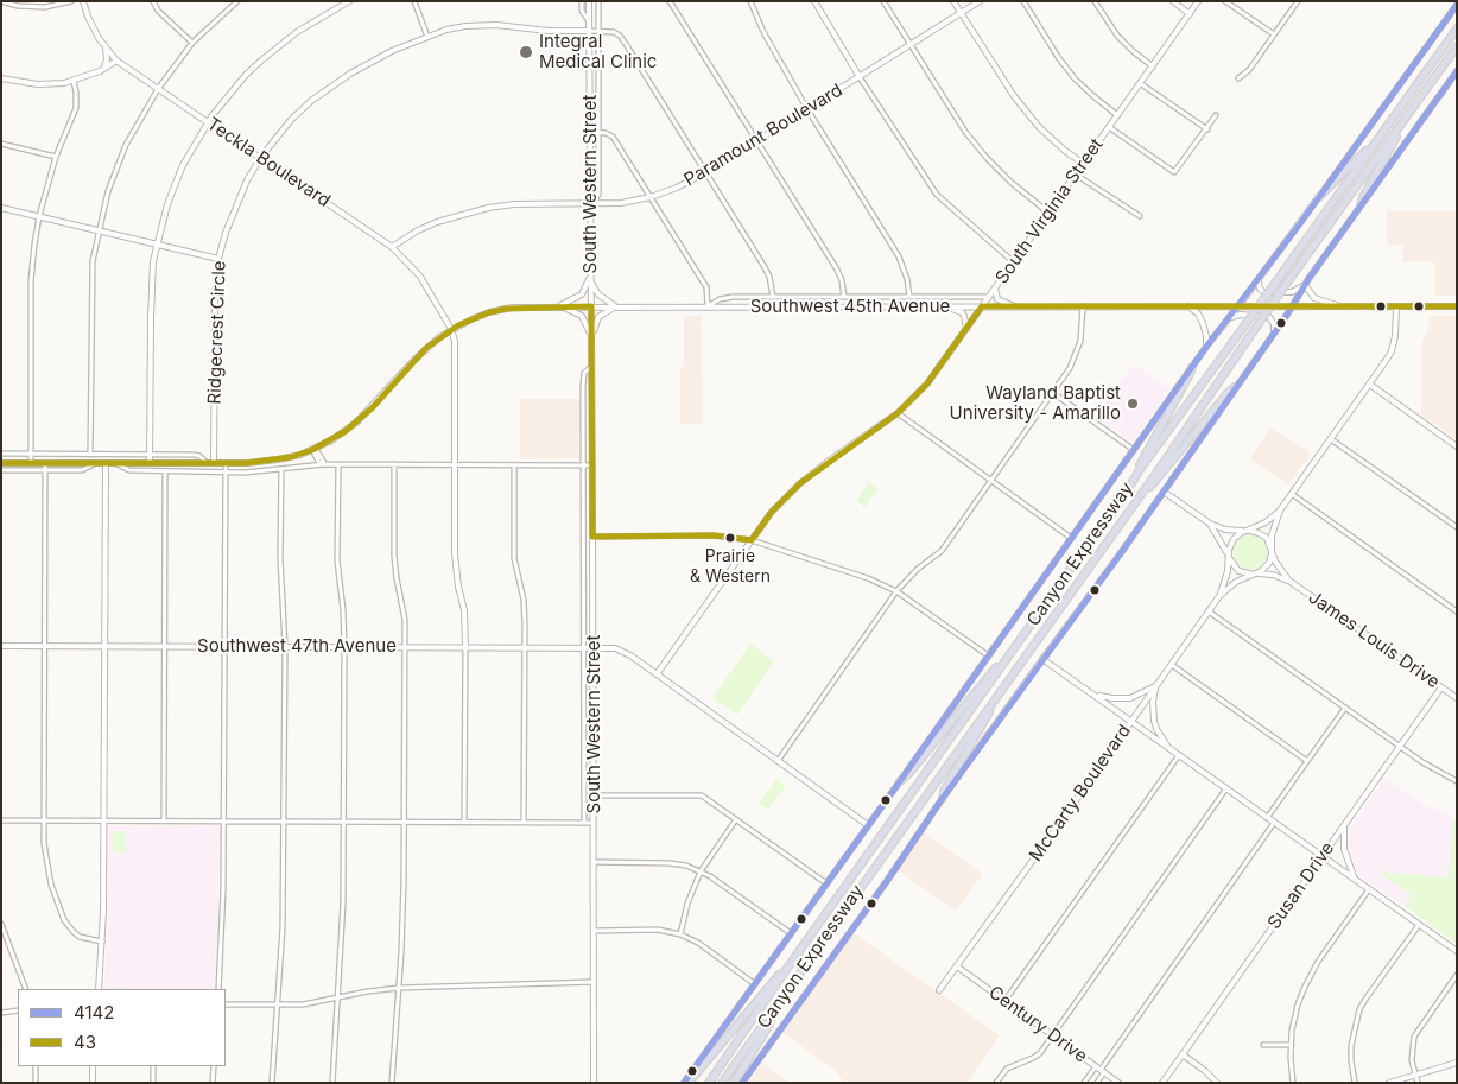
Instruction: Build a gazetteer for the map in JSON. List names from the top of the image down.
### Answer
{
  "streets": {
    "highway": ["Canyon Expressway"],
    "main road": [
      "Paramount Boulevard",
      "Teckla Boulevard",
      "South Western Street",
      "South Virginia Street",
      "Southwest 45th Avenue",
      "Ridgecrest Circle",
      "James Louis Drive",
      "Southwest 47th Avenue",
      "McCarty Boulevard",
      "Susan Drive",
      "Century Drive"
    ]
  },
  "crossings": [
    ["Paramount Boulevard", "Teckla Boulevard"],
    ["Paramount Boulevard", "South Western Street"],
    ["Teckla Boulevard", "Southwest 45th Avenue"],
    ["Teckla Boulevard", "Ridgecrest Circle"],
    ["South Western Street", "Southwest 45th Avenue"],
    ["South Western Street", "Ridgecrest Circle"],
    ["South Western Street", "Southwest 47th Avenue"],
    ["South Virginia Street", "Southwest 45th Avenue"],
    ["South Virginia Street", "Southwest 47th Avenue"],
    ["Southwest 45th Avenue", "Ridgecrest Circle"],
    ["James Louis Drive", "McCarty Boulevard"],
    ["James Louis Drive", "Susan Drive"],
    ["McCarty Boulevard", "Century Drive"]
  ],
  "places": ["Integral Medical Clinic", "Wayland Baptist University - Amarillo", "Prairie & Western"],
  "lines": ["transit line 4142", "transit line 43"],
  "legend": ["4142", "43"]
}
